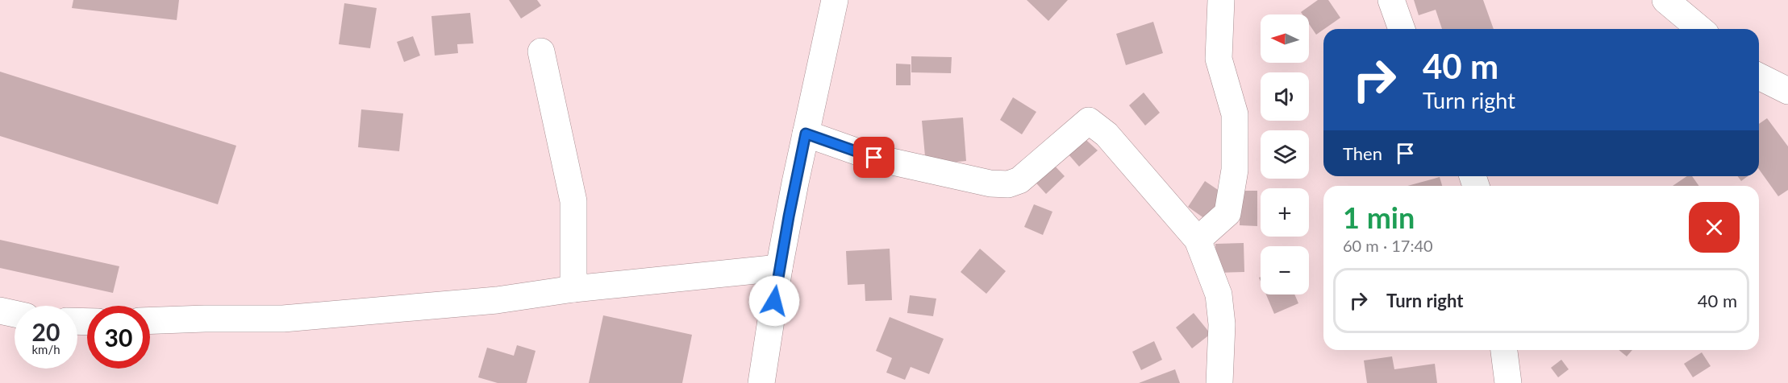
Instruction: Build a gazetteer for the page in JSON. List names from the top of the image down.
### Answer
{
  "north": "left",
  "page": {
    "map_buttons": ["+", "−"],
    "turn": ["40 m", "Turn right"],
    "then": "Then",
    "heading": ["1 min", "60 m · 17:40"],
    "list": [
      {
        "name": "Turn right",
        "value": "40 m"
      }
    ],
    "speed": "20 km/h",
    "limit": "30"
  }
}
